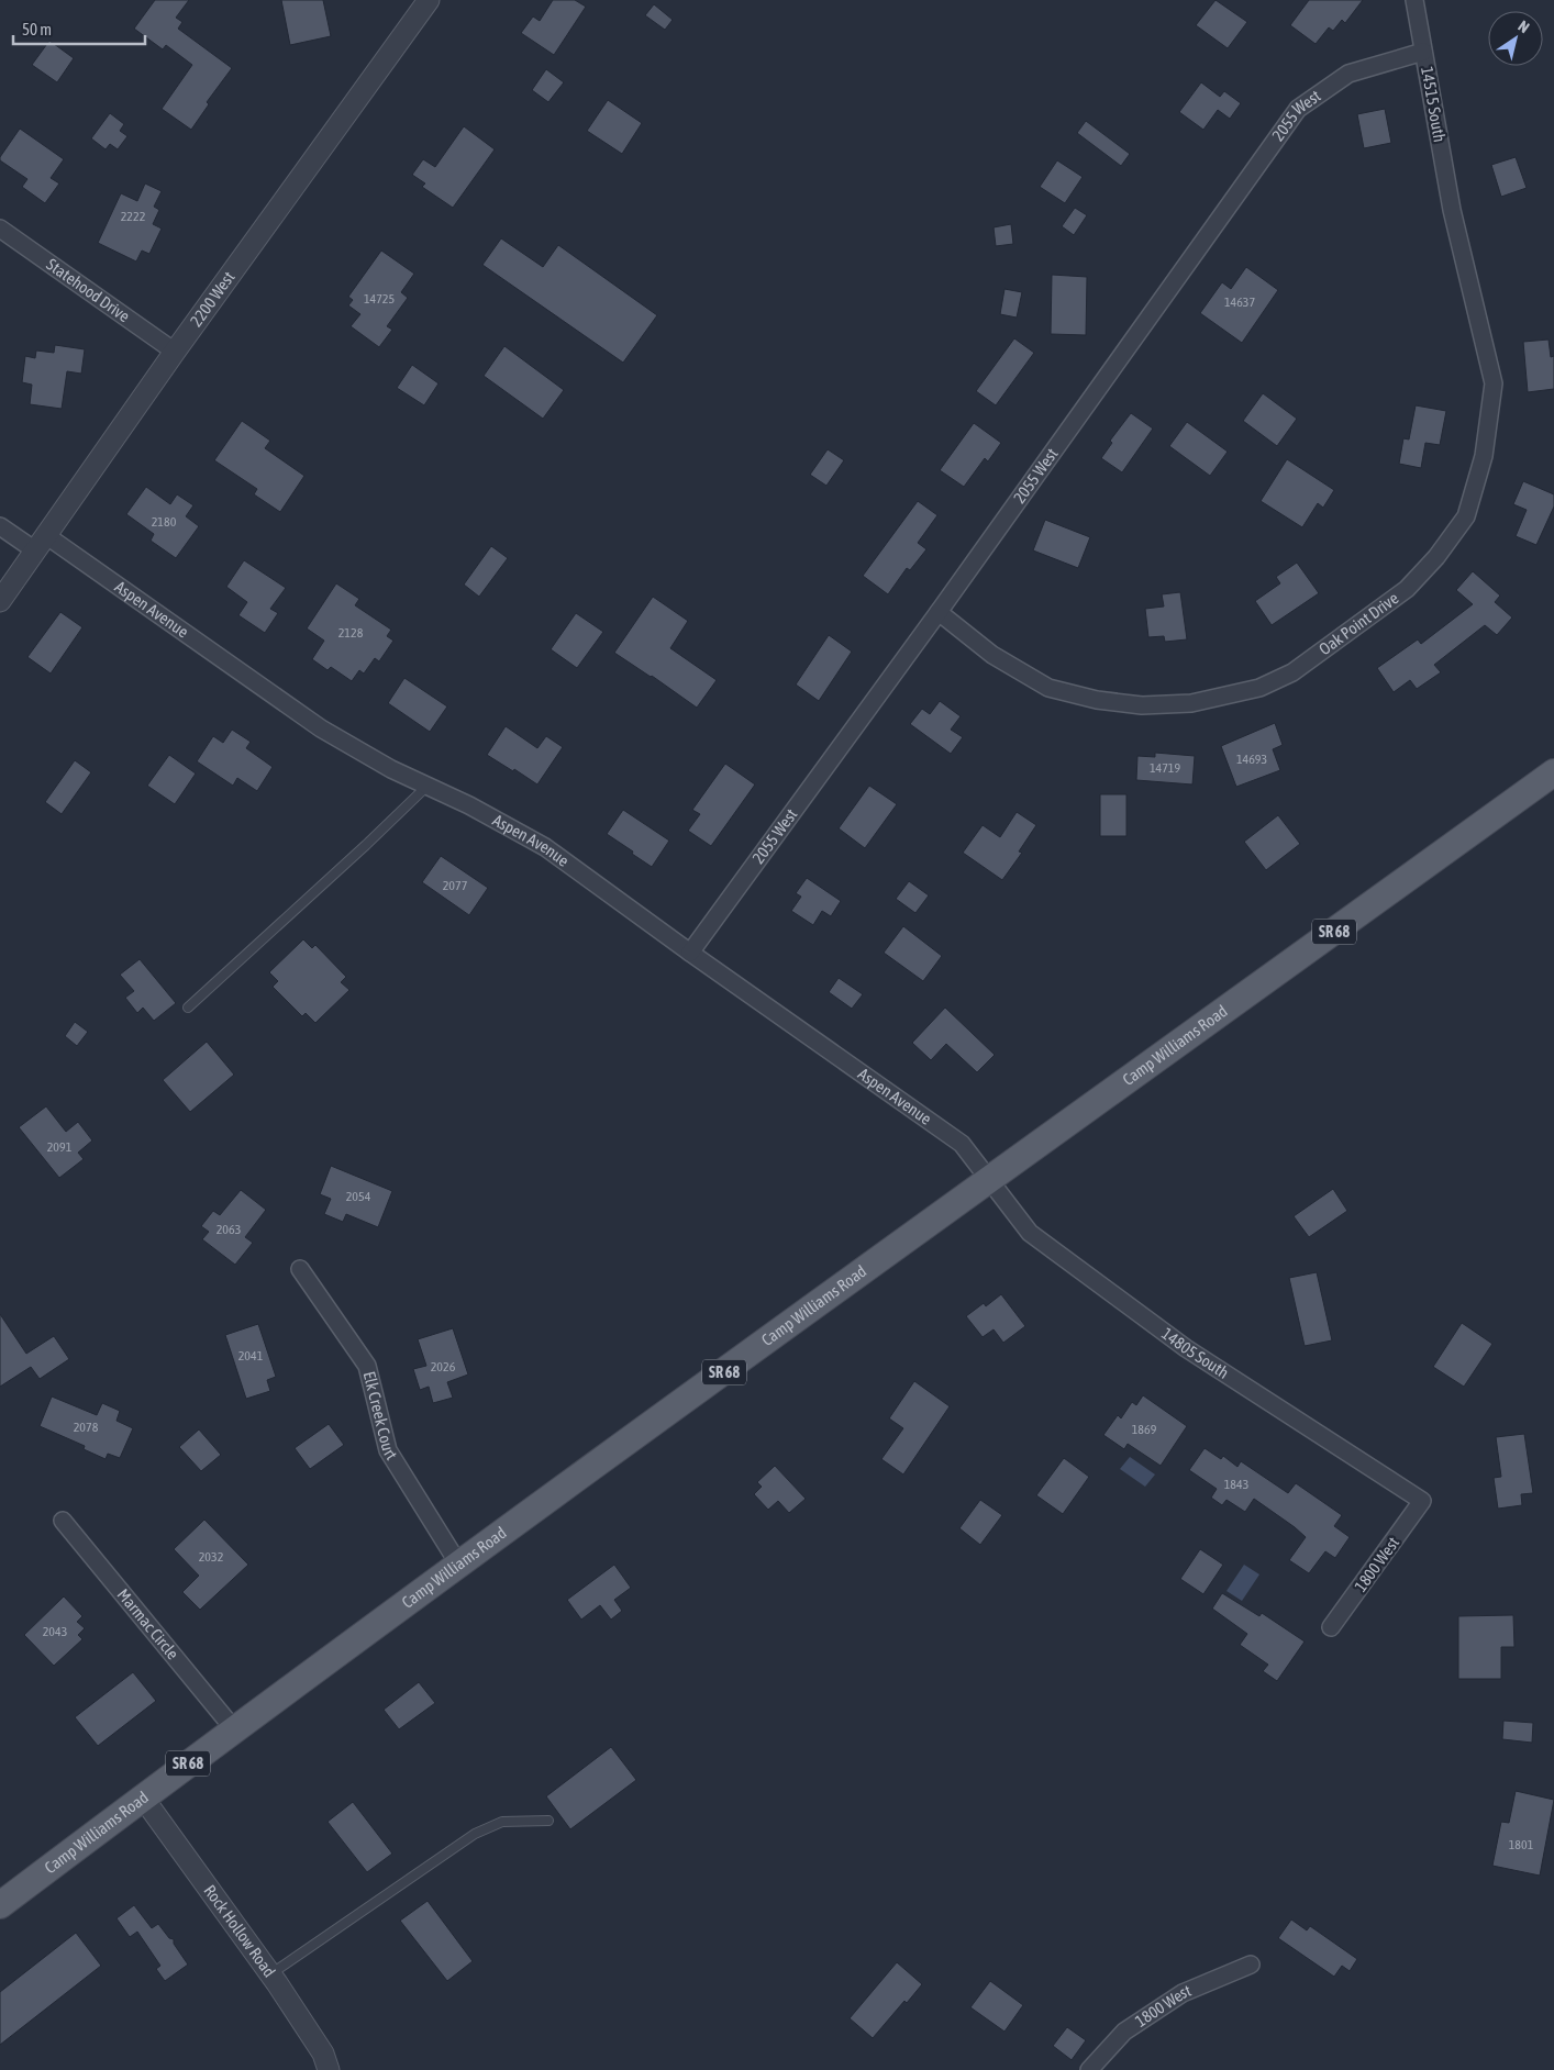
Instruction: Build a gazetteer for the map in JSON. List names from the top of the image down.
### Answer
{
  "streets": {
    "main road": ["SR 68", "Camp Williams Road"],
    "street": [
      "14515 South",
      "2055 West",
      "Statehood Drive",
      "2200 West",
      "Aspen Avenue",
      "Oak Point Drive",
      "14805 South",
      "Elk Creek Court",
      "1800 West",
      "Marmac Circle",
      "Rock Hollow Road"
    ]
  },
  "crossings": [
    ["14515 South", "2055 West"],
    ["14515 South", "Oak Point Drive"],
    ["2055 West", "Aspen Avenue"],
    ["2055 West", "Oak Point Drive"],
    ["Statehood Drive", "2200 West"],
    ["2200 West", "Aspen Avenue"],
    ["Aspen Avenue", "Camp Williams Road"],
    ["Aspen Avenue", "14805 South"],
    ["Camp Williams Road", "14805 South"],
    ["Camp Williams Road", "Elk Creek Court"],
    ["Camp Williams Road", "Marmac Circle"],
    ["Camp Williams Road", "Rock Hollow Road"],
    ["14805 South", "1800 West"]
  ],
  "house_numbers": [
    "2222",
    "14725",
    "14637",
    "2180",
    "2128",
    "14693",
    "14719",
    "2077",
    "2091",
    "2054",
    "2063",
    "2041",
    "2026",
    "2078",
    "1869",
    "1843",
    "2032",
    "2043",
    "1801"
  ],
  "scale_bar": "50 m",
  "north": "top right"
}
